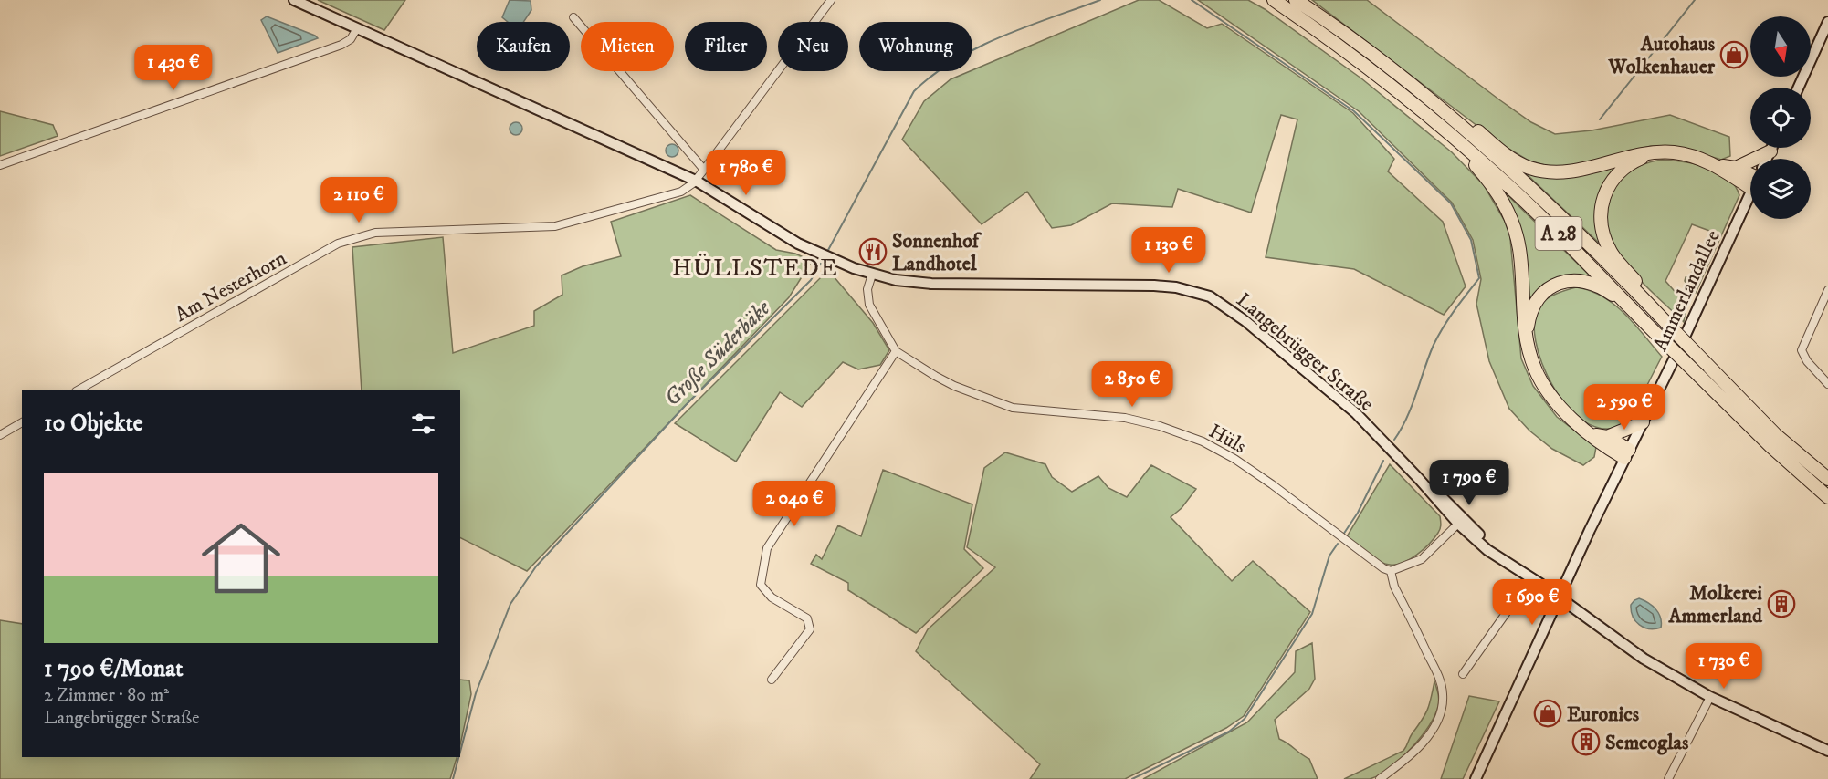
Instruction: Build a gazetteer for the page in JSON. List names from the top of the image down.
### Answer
{
  "streets": {
    "highway": ["A 28"],
    "street": [
      "Am Nesterhorn",
      "Ammerlandallee",
      "Langebrügger Straße",
      "Hüls"
    ]
  },
  "crossings": [
    ["Am Nesterhorn", "Langebrügger Straße"],
    ["Ammerlandallee", "Langebrügger Straße"],
    ["Langebrügger Straße", "Hüls"]
  ],
  "districts": ["HÜLLSTEDE"],
  "water": ["Große Süderbäke"],
  "places": {
    "shop": ["Autohaus Wolkenhauer", "Euronics"],
    "restaurant": ["Sonnenhof Landhotel"],
    "building": ["Molkerei Ammerland", "Semcoglas"]
  },
  "north": "bottom",
  "page": {
    "chip": [
      "Kaufen",
      "Mieten",
      "Filter",
      "Neu",
      "Wohnung"
    ],
    "price": [
      "1 430 €",
      "1 780 €",
      "2 110 €",
      "1 130 €",
      "2 850 €",
      "2 590 €",
      "1 790 €",
      "2 040 €",
      "1 690 €",
      "1 730 €"
    ],
    "heading": "10 Objekte",
    "list": [
      {
        "name": "1 790 €/Monat",
        "note": "2 Zimmer · 80 m² · Langebrügger Straße"
      }
    ]
  }
}
